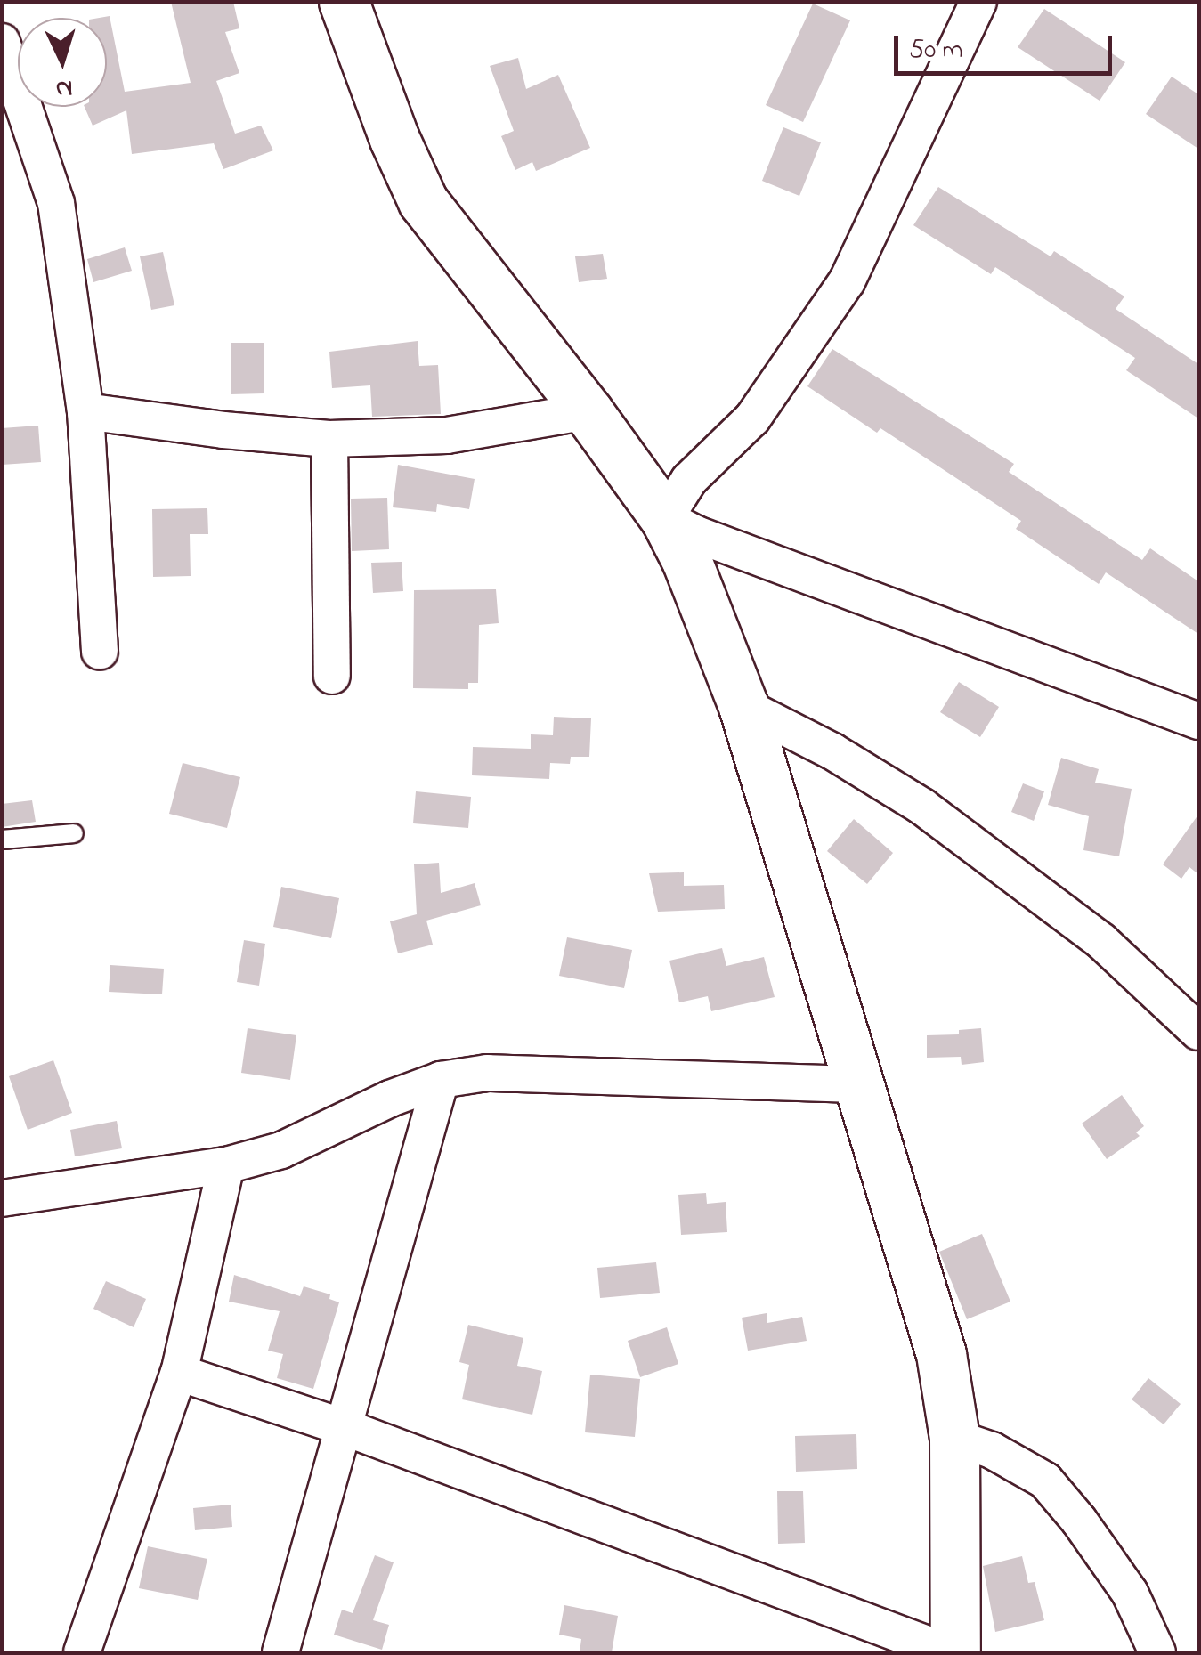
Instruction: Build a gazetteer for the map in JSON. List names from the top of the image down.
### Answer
{
  "scale_bar": "50 m",
  "north": "bottom"
}
